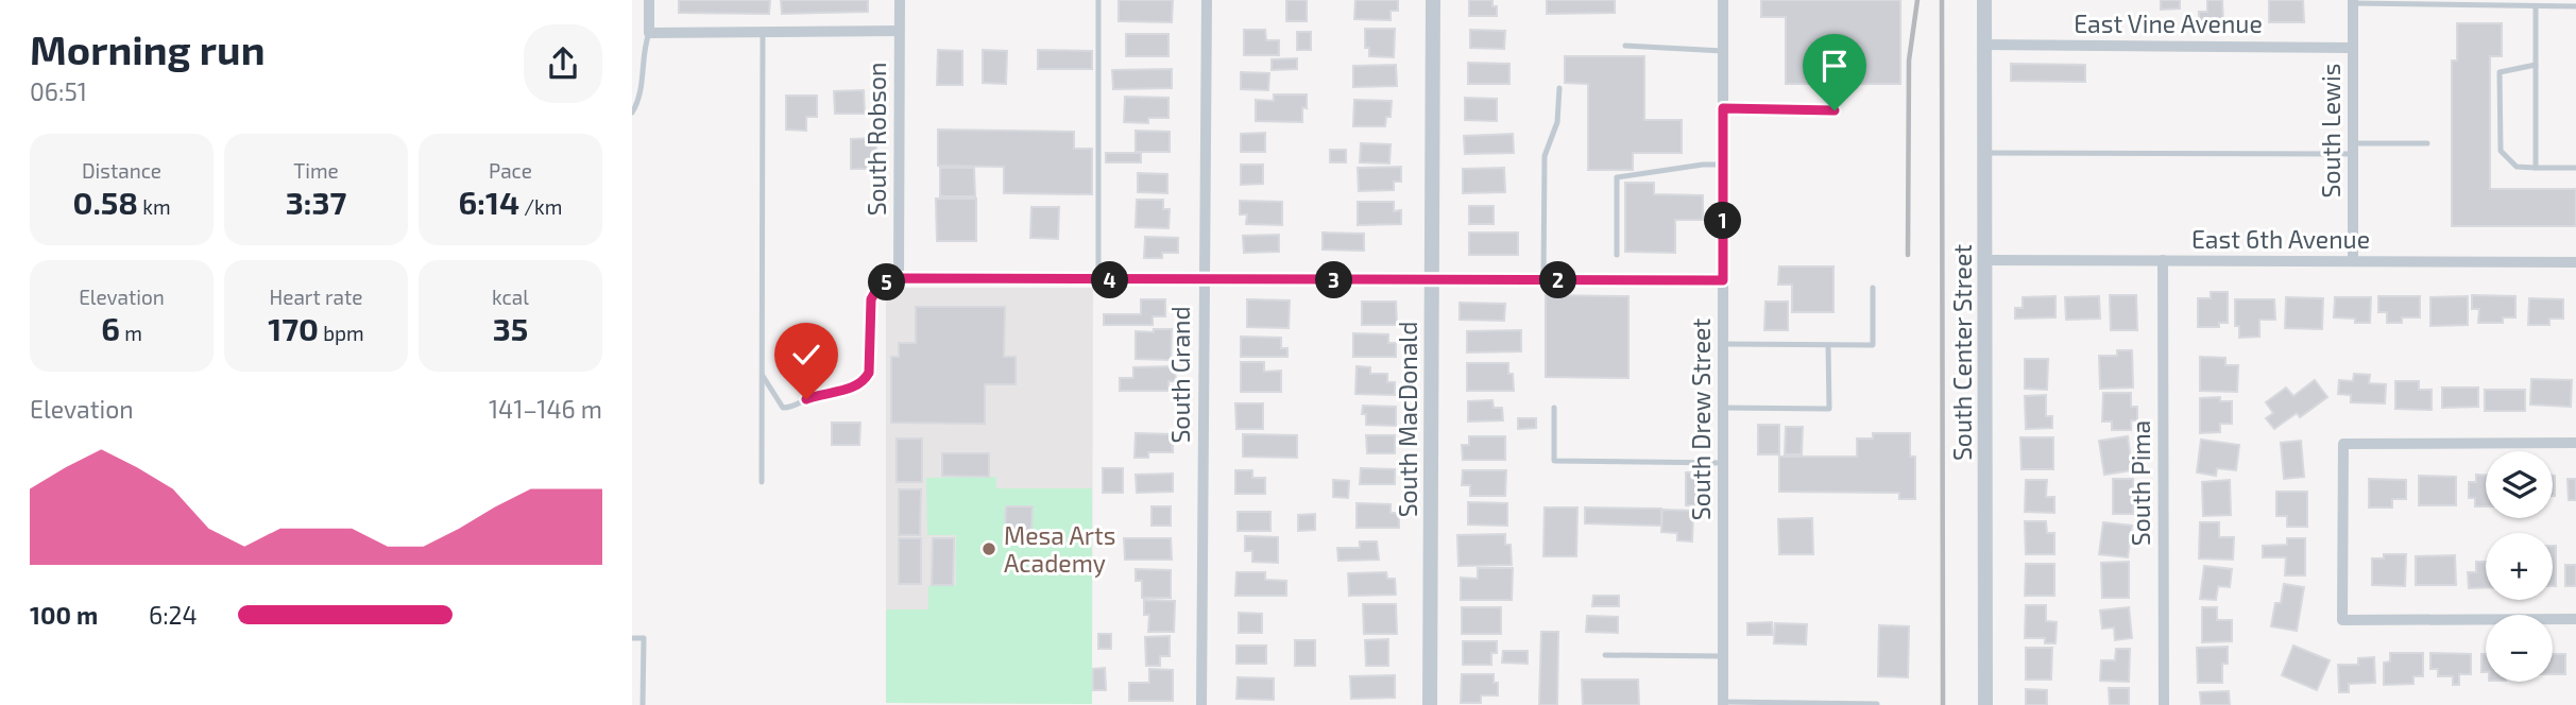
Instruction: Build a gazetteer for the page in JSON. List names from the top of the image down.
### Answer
{
  "streets": {
    "street": [
      "East Vine Avenue",
      "South Lewis",
      "South Robson",
      "East 6th Avenue",
      "South Center Street",
      "South Grand",
      "South MacDonald",
      "South Drew Street",
      "South Pima"
    ]
  },
  "crossings": [
    ["East Vine Avenue", "South Lewis"],
    ["East Vine Avenue", "South Center Street"],
    ["South Lewis", "East 6th Avenue"],
    ["East 6th Avenue", "South Center Street"],
    ["East 6th Avenue", "South Pima"]
  ],
  "places": ["Mesa Arts Academy"],
  "page": {
    "heading": ["Morning run", "06:51"],
    "stats": [
      ["Distance", "0.58 km"],
      ["Time", "3:37"],
      ["Pace", "6:14 /km"],
      ["Elevation", "6 m"],
      ["Heart rate", "170 bpm"],
      ["kcal", "35"]
    ],
    "pins": [
      "1",
      "2",
      "3",
      "4",
      "5"
    ],
    "chart": ["Elevation", "141–146 m"],
    "map_buttons": ["+", "−"],
    "list": [
      {
        "name": "100 m",
        "note": "6:24"
      }
    ]
  }
}
